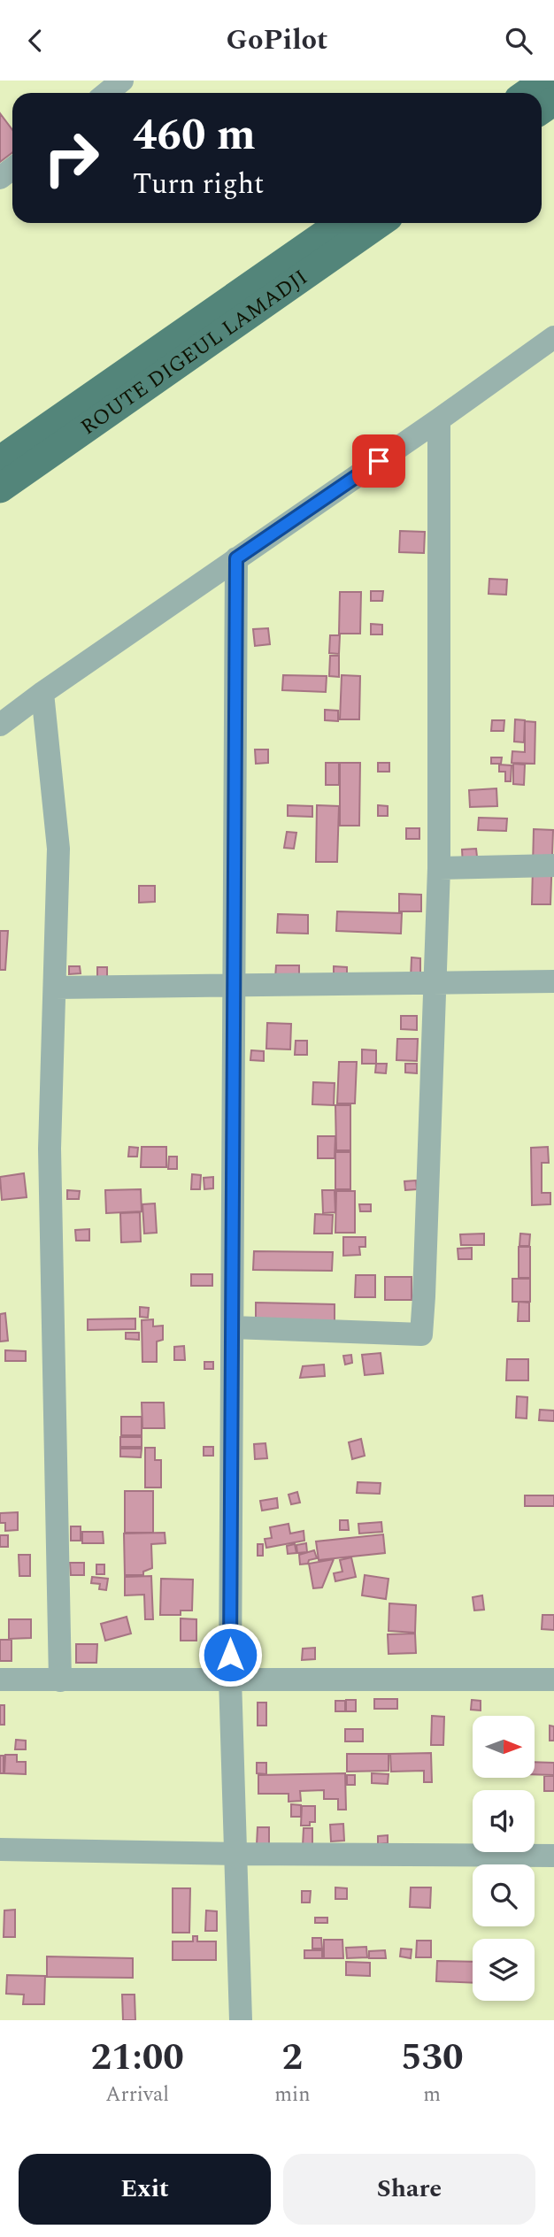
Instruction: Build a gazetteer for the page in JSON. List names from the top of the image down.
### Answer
{
  "streets": {
    "main road": ["ROUTE DIGEUL LAMADJI"]
  },
  "north": "right",
  "page": {
    "header": "GoPilot",
    "turn": ["460 m", "Turn right"],
    "eta": [
      "21:00",
      "Arrival",
      "2",
      "min",
      "530",
      "m"
    ],
    "buttons": ["Exit", "Share"]
  }
}
